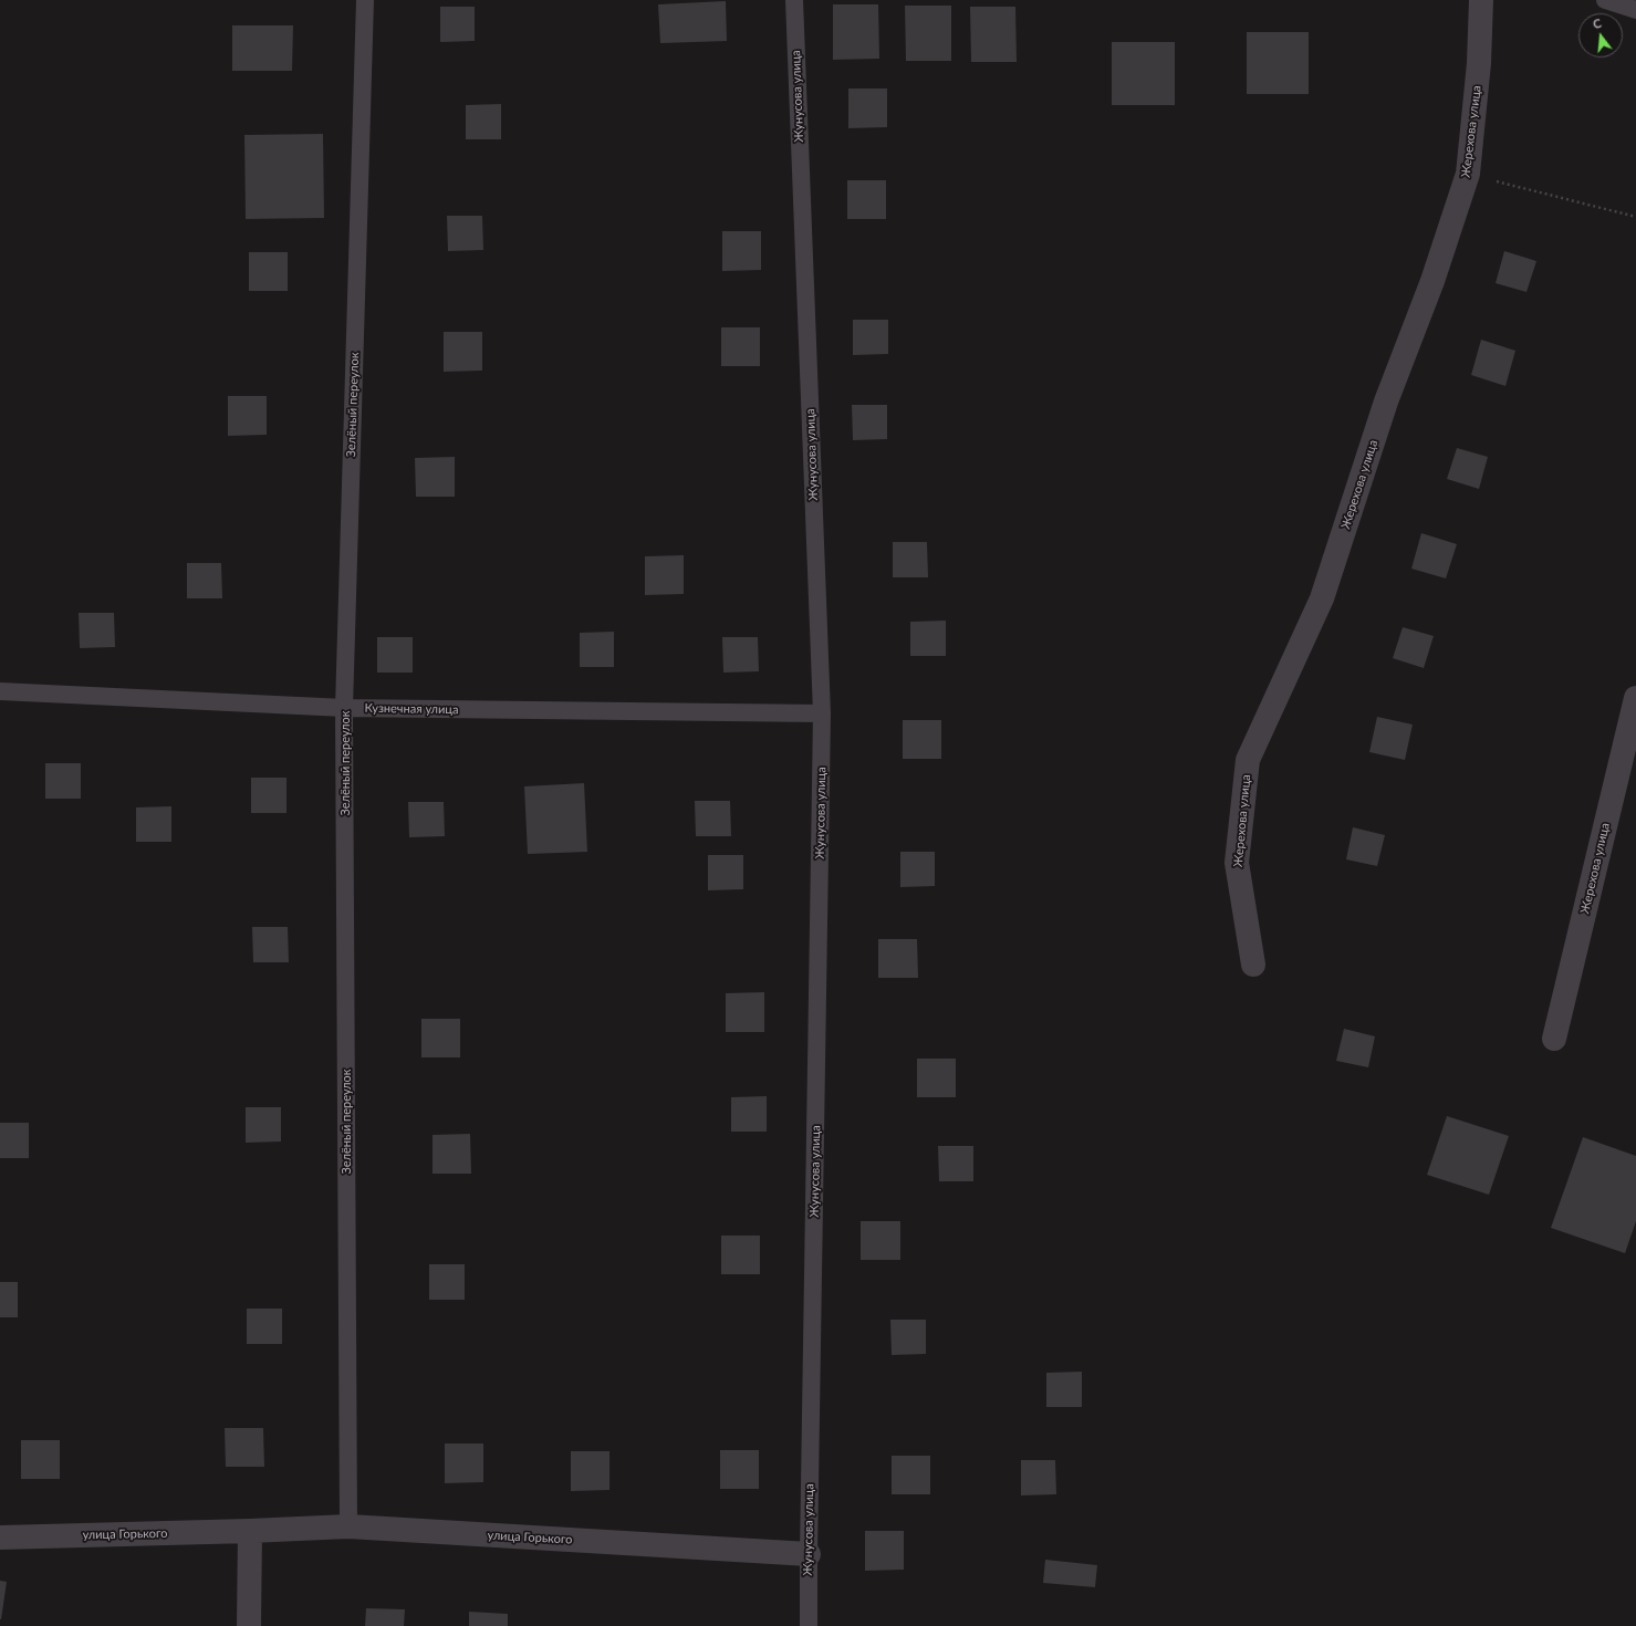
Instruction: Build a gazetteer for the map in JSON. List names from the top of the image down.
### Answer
{
  "streets": {
    "street": ["Жерехова улица", "улица Горького"],
    "lane": ["Жунусова улица", "Зелёный переулок", "Кузнечная улица"]
  },
  "crossings": [
    ["Жунусова улица", "Кузнечная улица"],
    ["Жунусова улица", "улица Горького"],
    ["Зелёный переулок", "Кузнечная улица"],
    ["Зелёный переулок", "улица Горького"]
  ],
  "north": "top"
}
